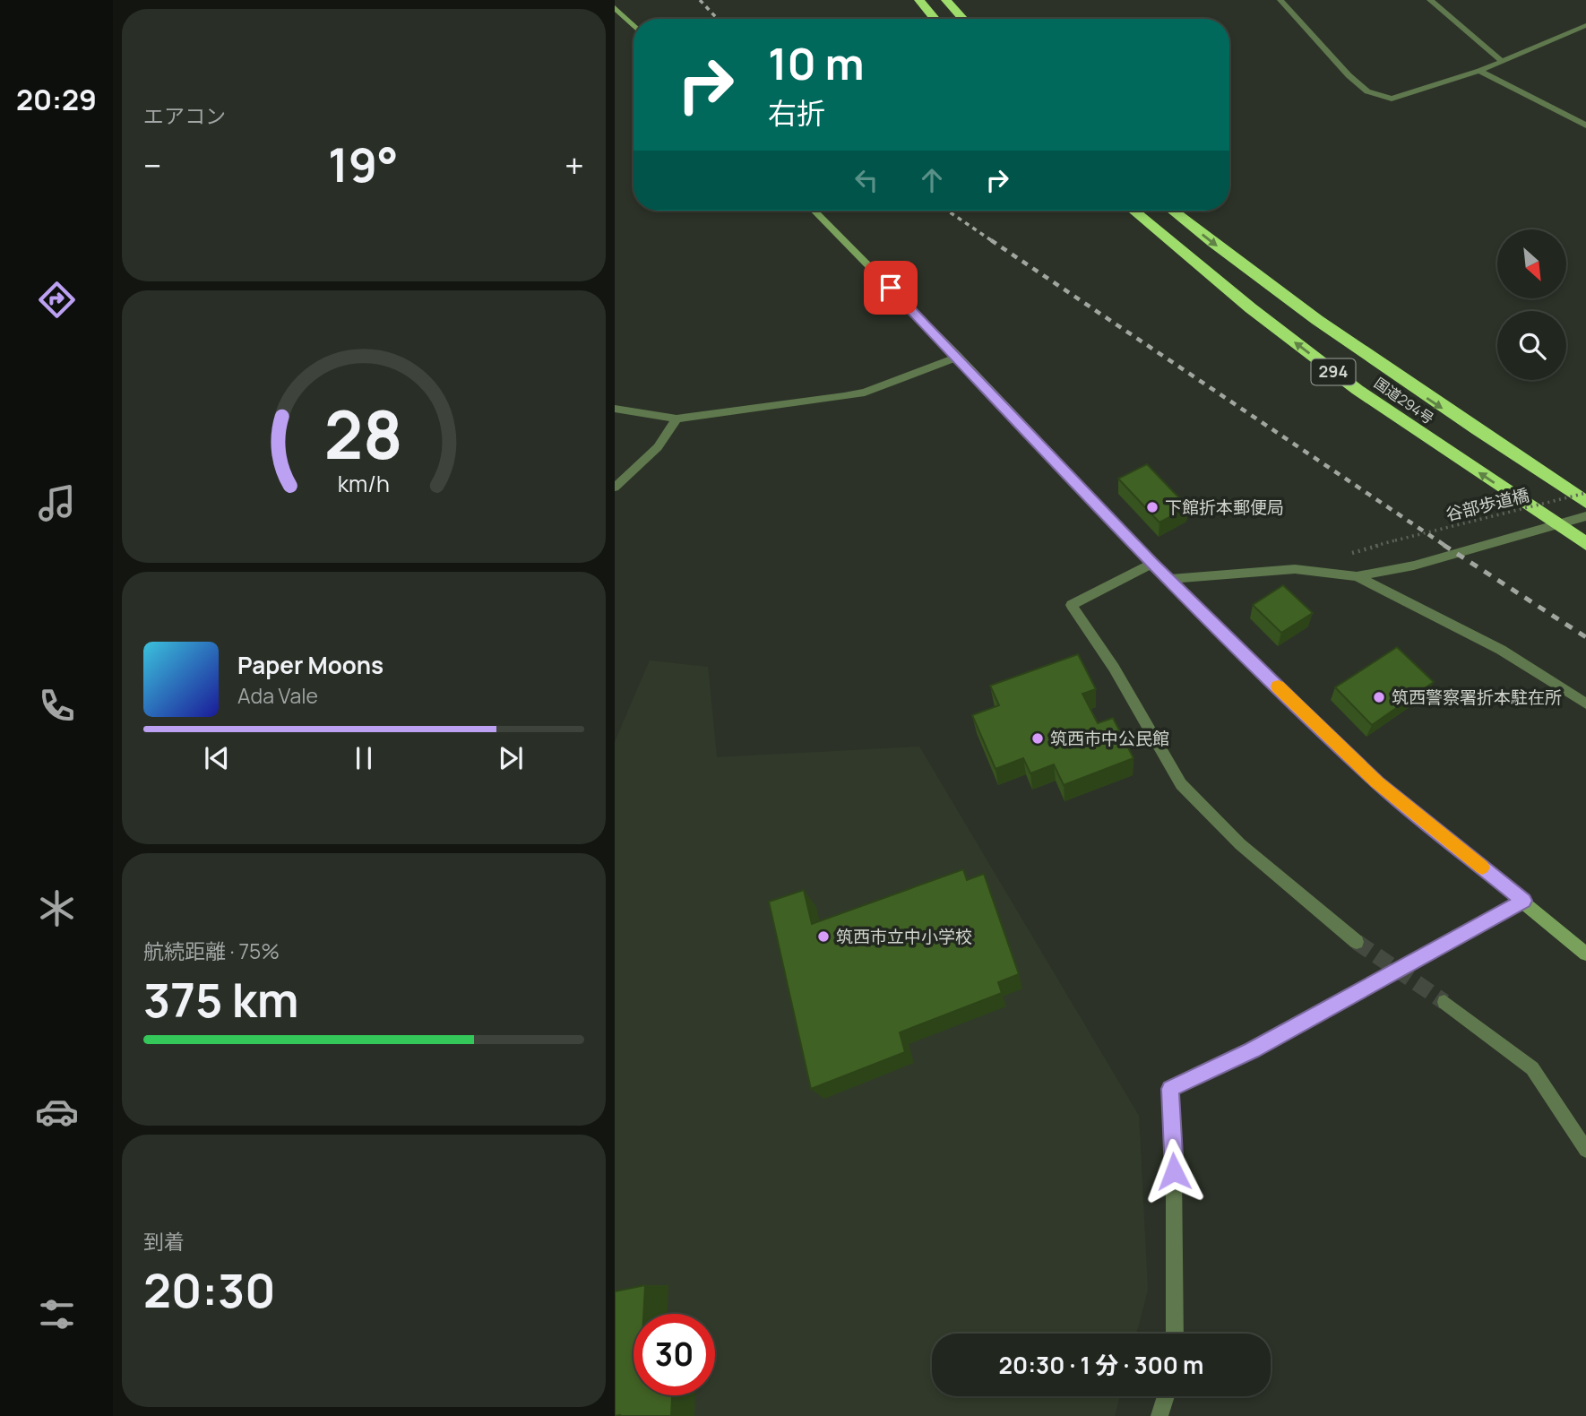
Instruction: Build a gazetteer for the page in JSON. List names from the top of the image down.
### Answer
{
  "streets": {
    "highway": ["294", "国道294号"],
    "path": ["谷部歩道橋"]
  },
  "places": [
    "下館折本郵便局",
    "筑西警察署折本駐在所",
    "筑西市中公民館",
    "筑西市立中小学校"
  ],
  "north": "bottom right",
  "page": {
    "tabs": "20:29",
    "tile": [
      "エアコン",
      ["航続距離 · 75%", "375 km"],
      ["到着", "20:30"]
    ],
    "turn": ["10 m", "右折"],
    "heat": ["−", "19°", "+"],
    "song": ["Paper Moons", "Ada Vale"],
    "limit": "30",
    "trip": "20:30 · 1 分 · 300 m",
    "gauge": ["28", "km/h"]
  }
}
